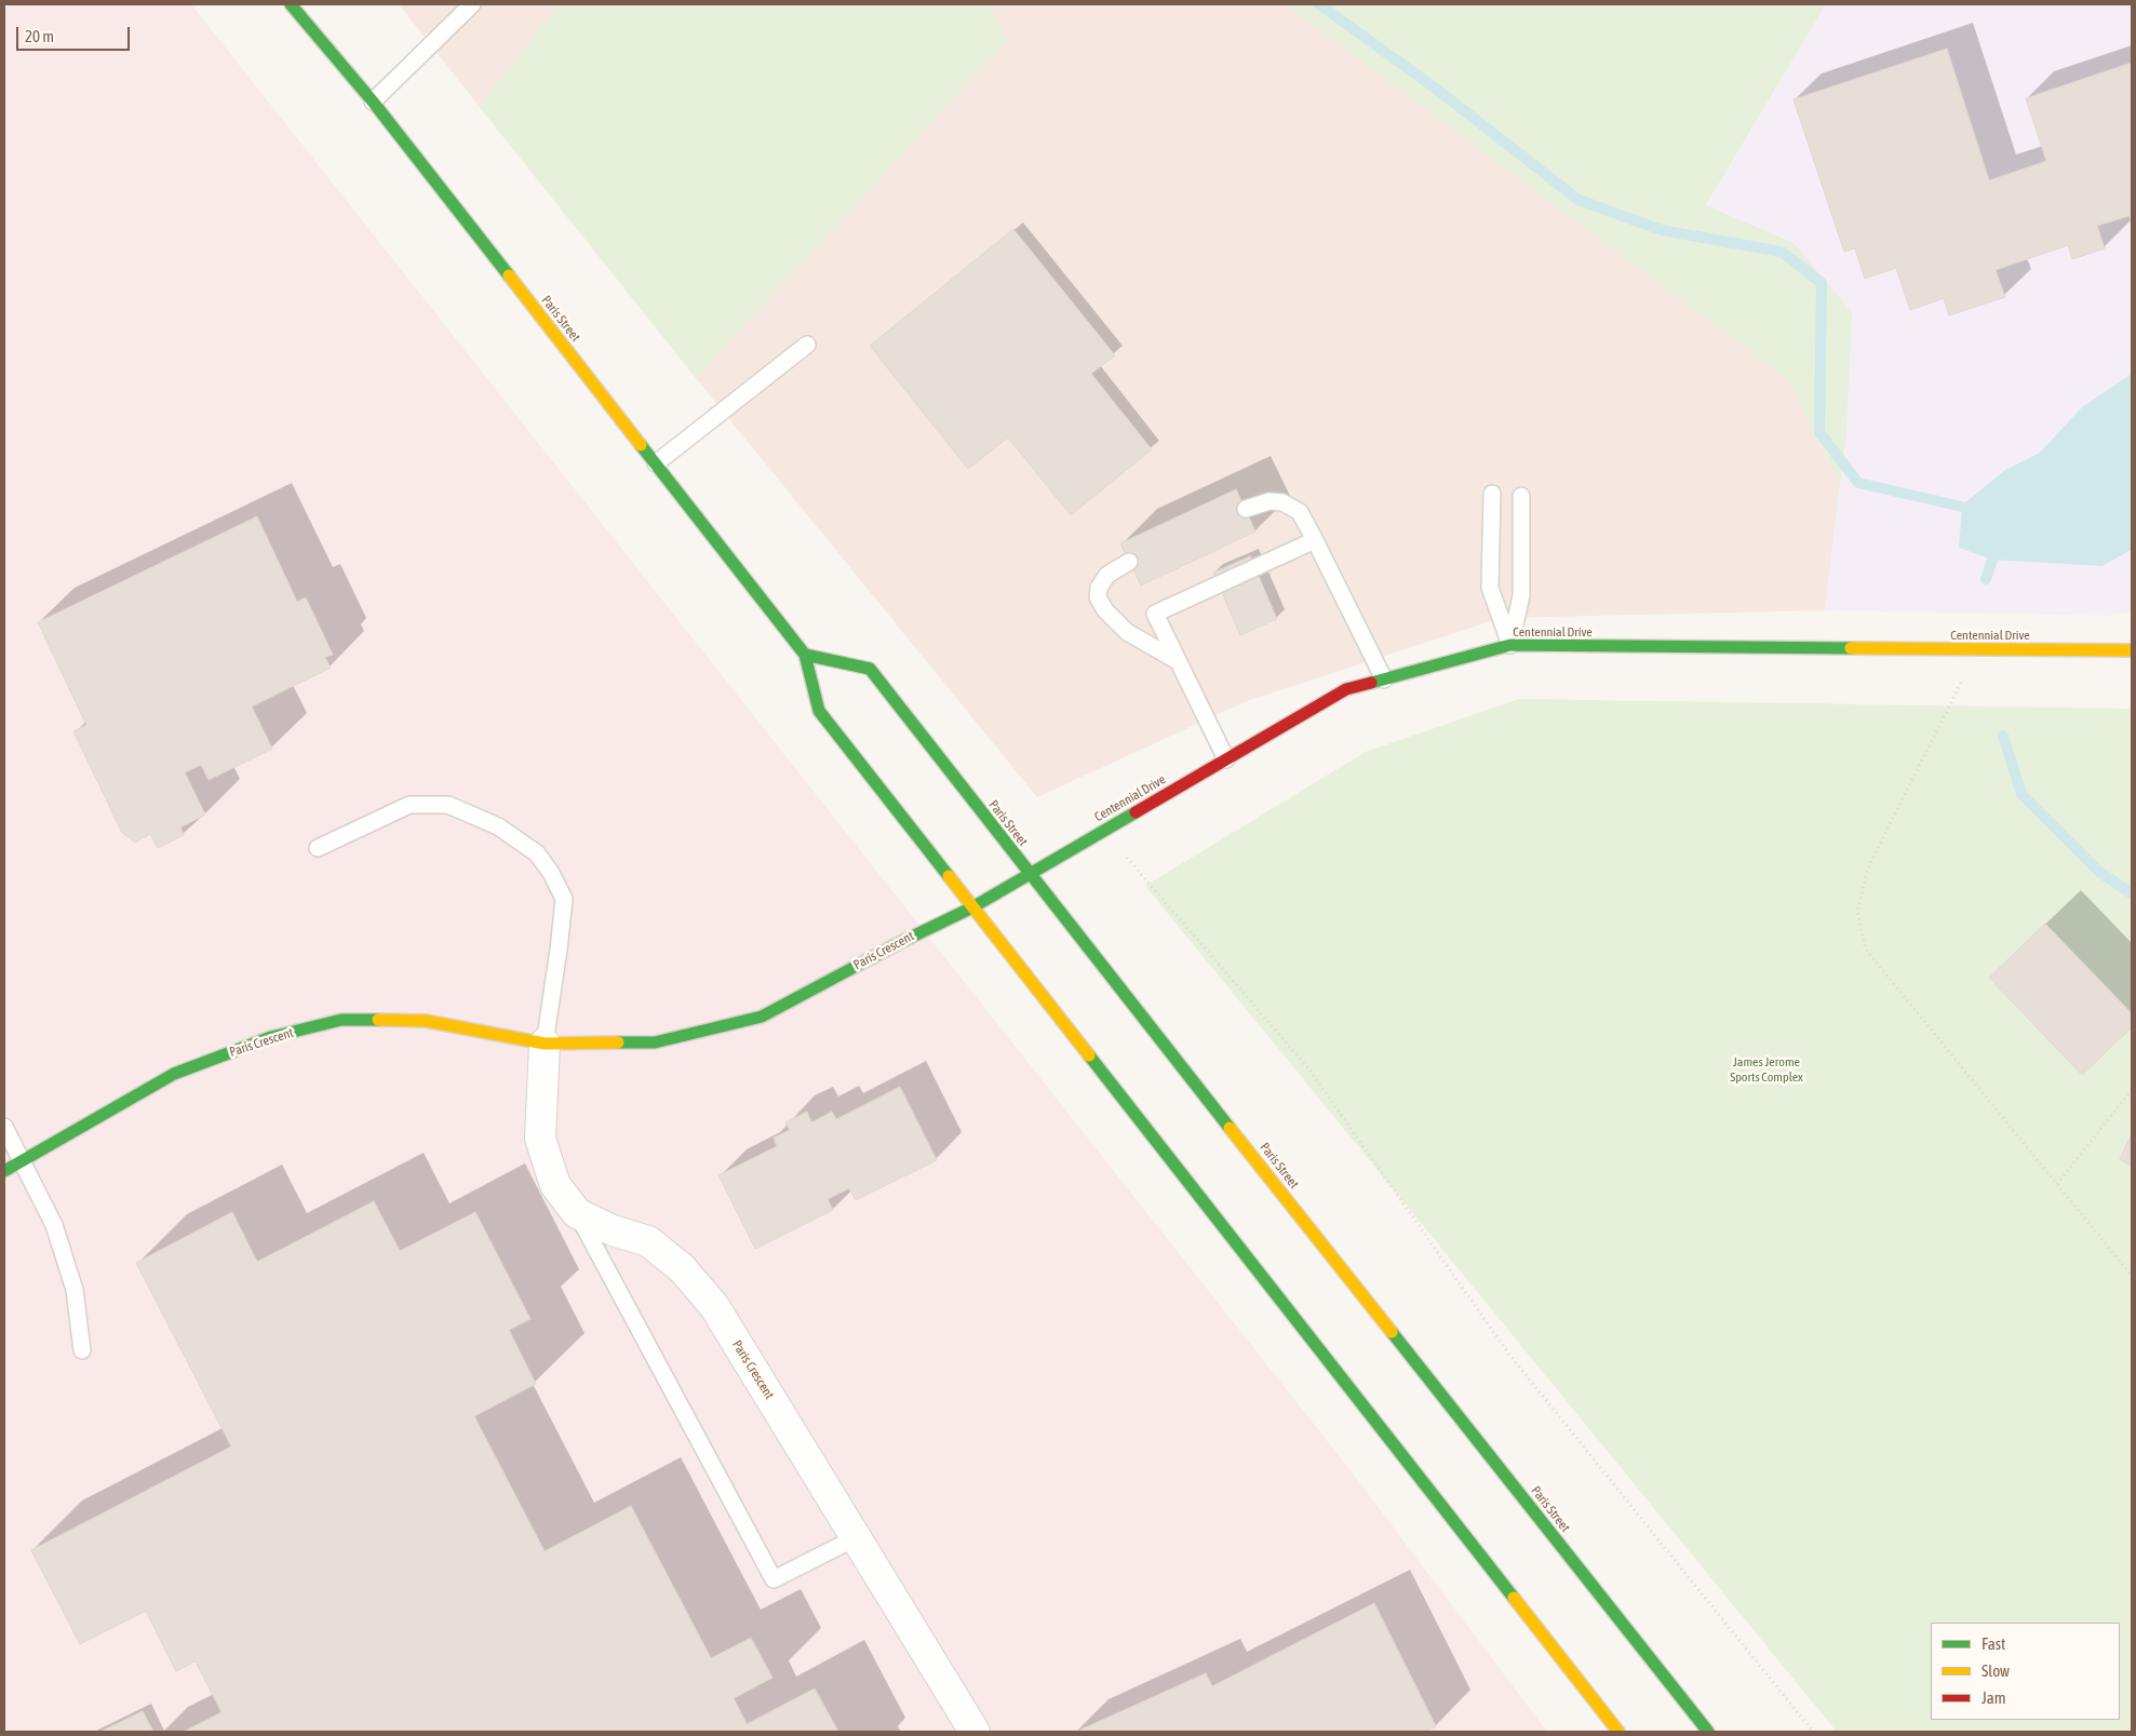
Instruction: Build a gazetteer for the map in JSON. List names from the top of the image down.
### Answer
{
  "streets": {
    "main road": ["Paris Street", "Centennial Drive", "Paris Crescent"]
  },
  "crossings": [
    ["Paris Street", "Centennial Drive"],
    ["Paris Street", "Paris Crescent"],
    ["Centennial Drive", "Paris Crescent"]
  ],
  "parks": ["James Jerome Sports Complex"],
  "legend": ["Fast", "Slow", "Jam"],
  "scale_bar": "20 m"
}
